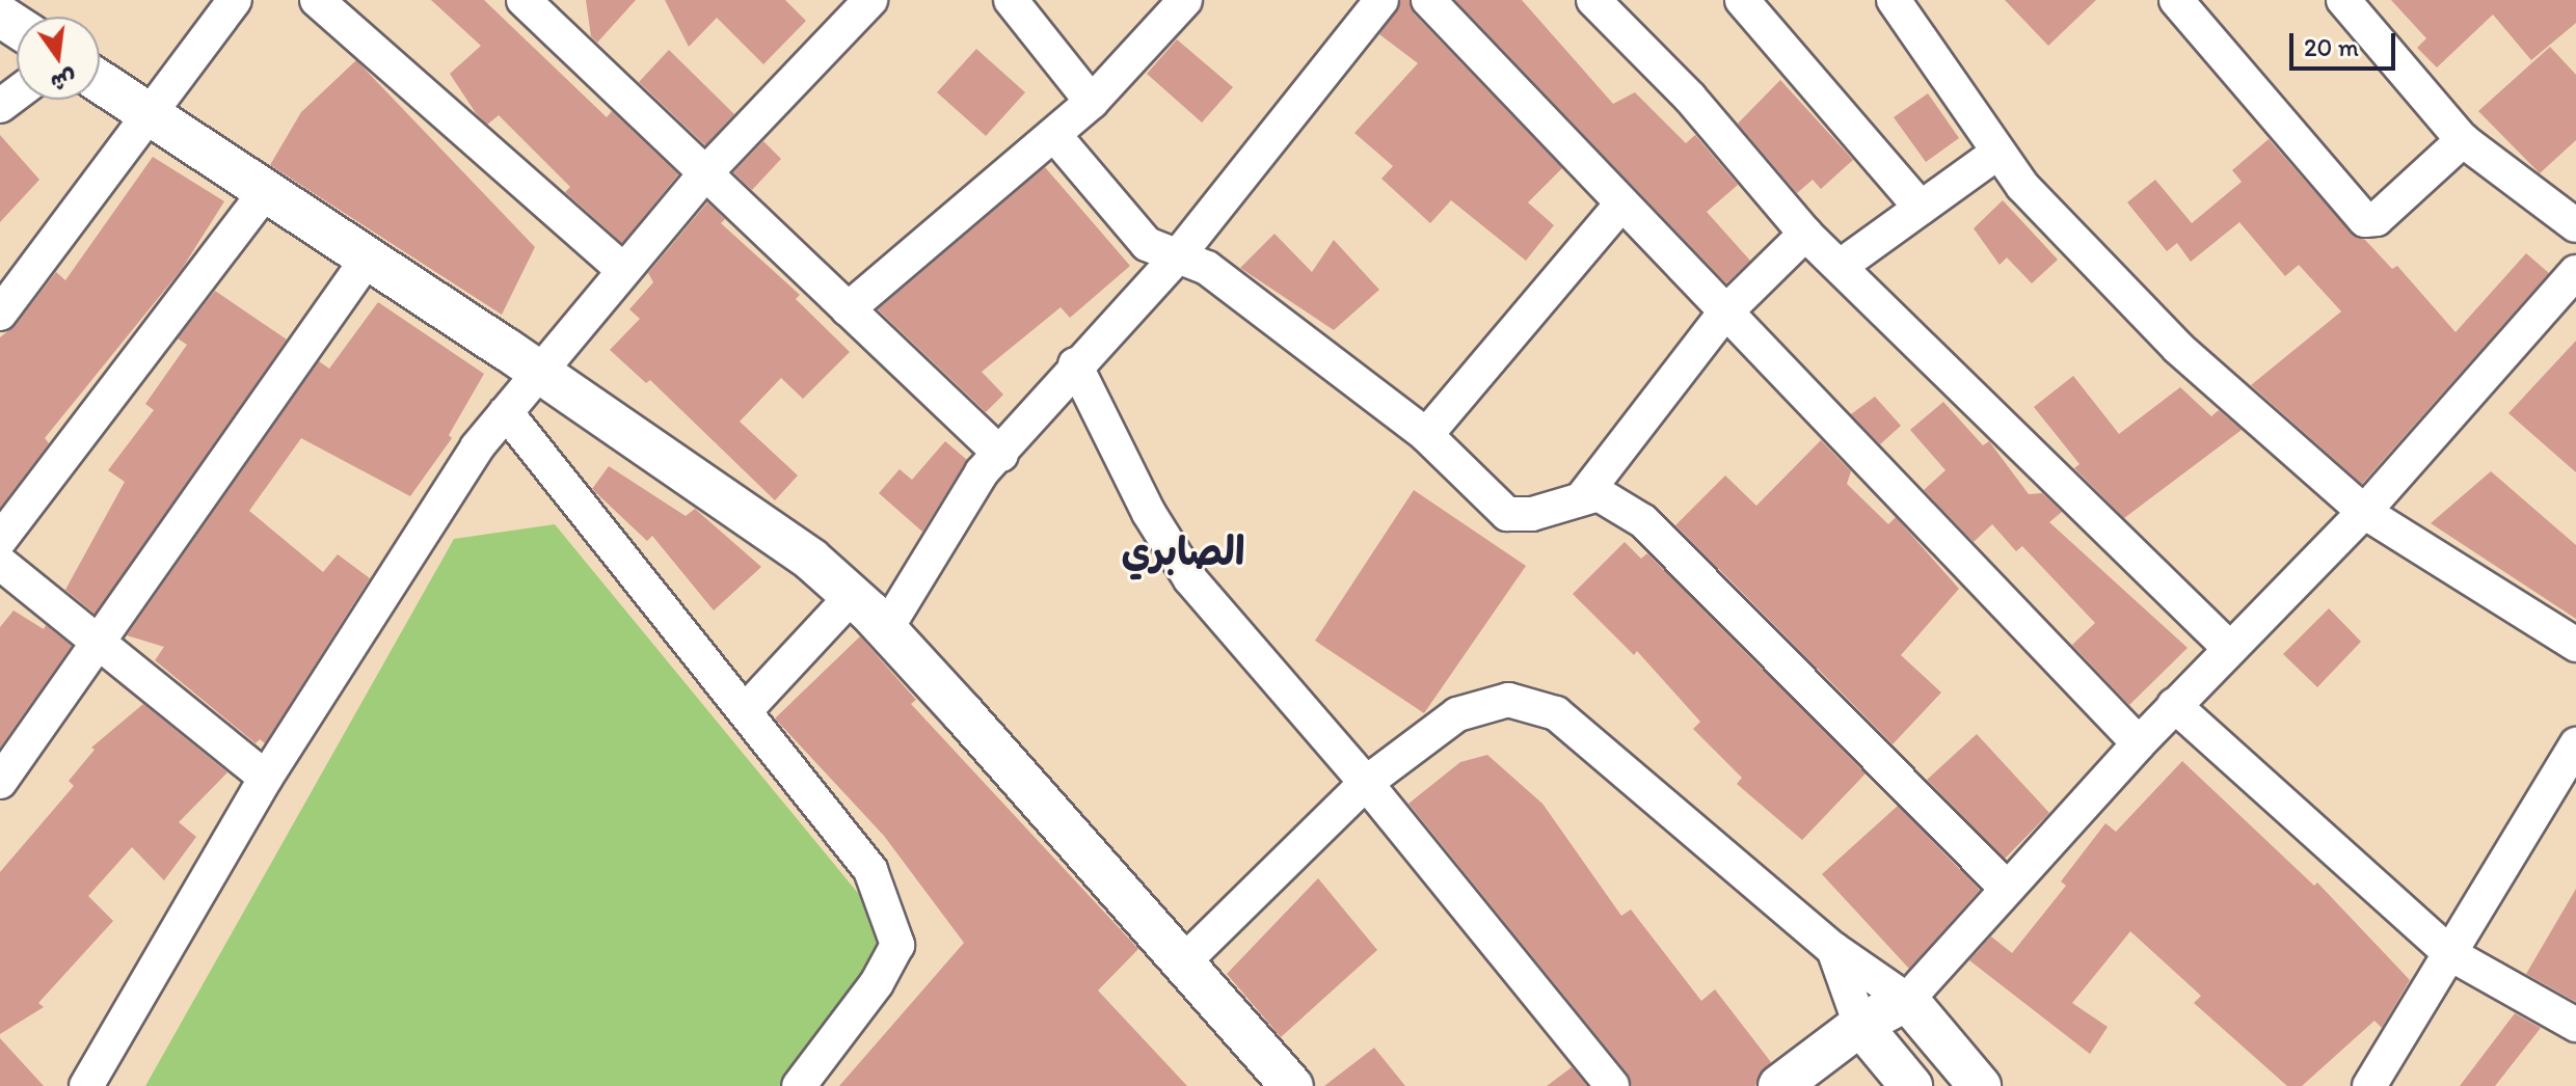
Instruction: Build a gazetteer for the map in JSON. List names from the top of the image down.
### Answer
{
  "districts": ["الصابري"],
  "scale_bar": "20 m",
  "north": "bottom"
}
